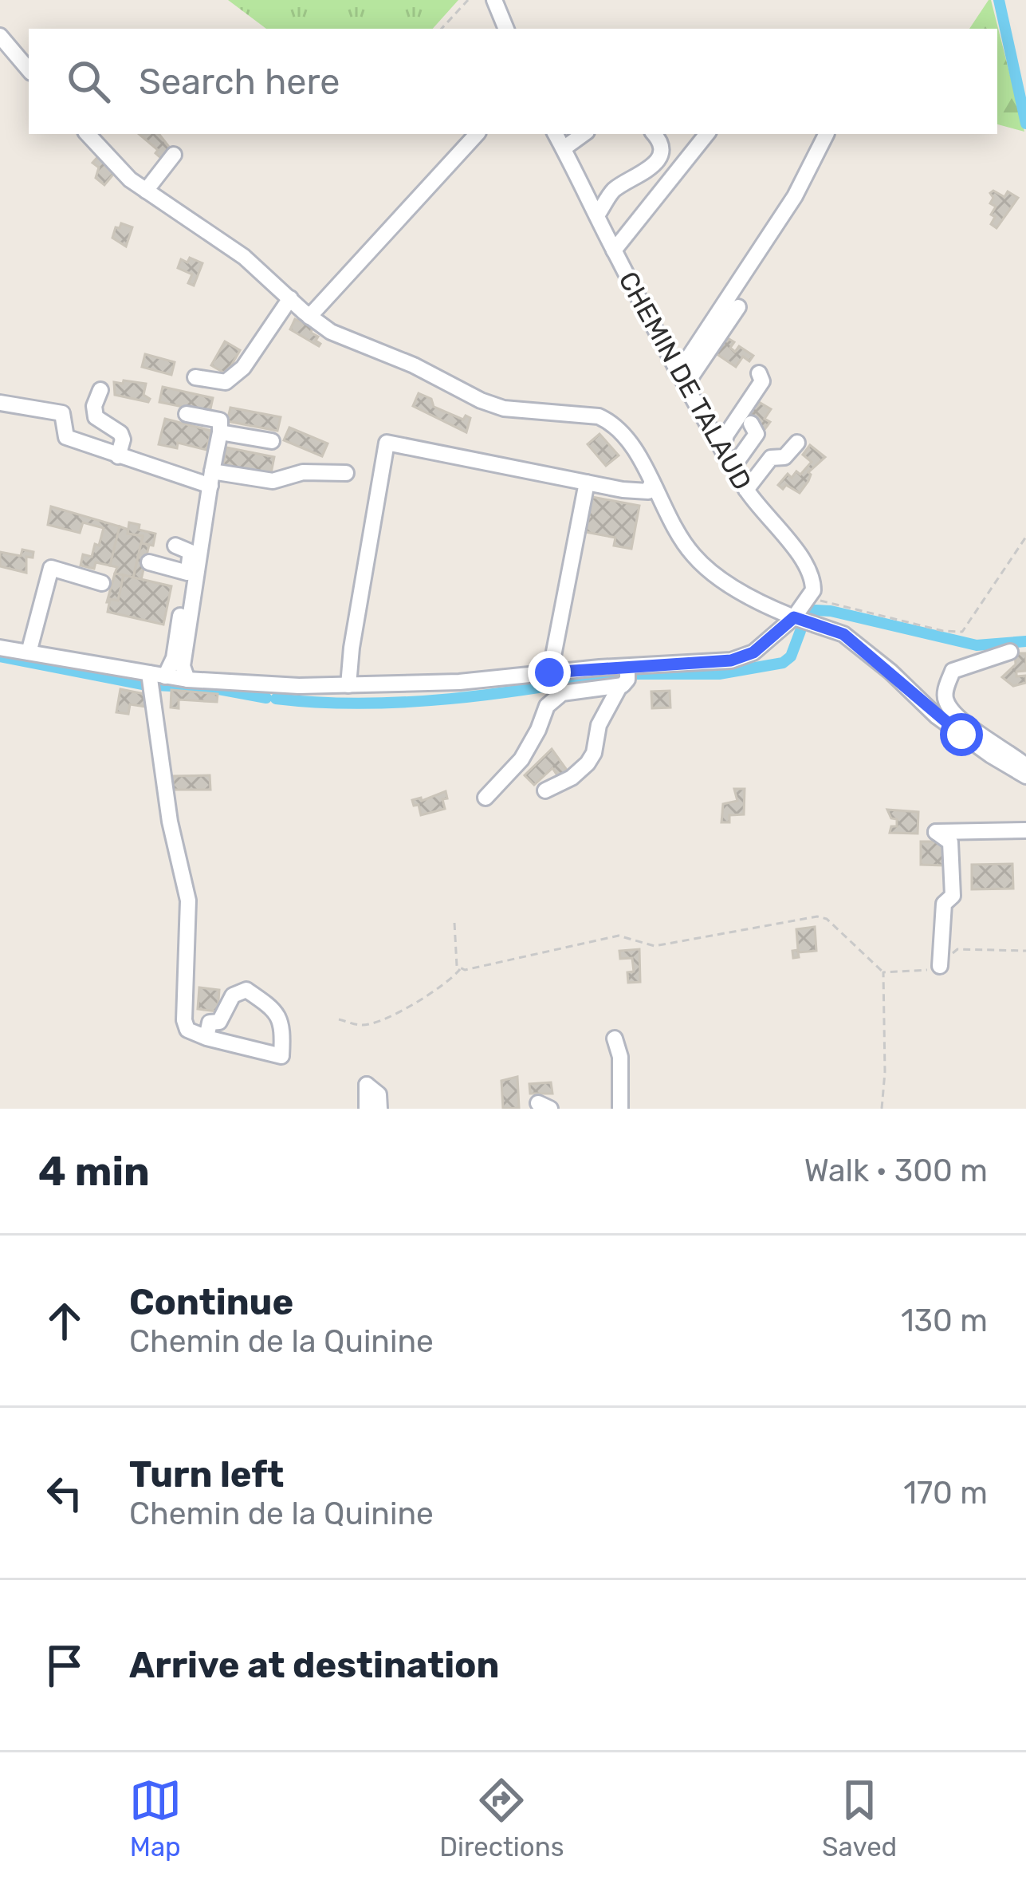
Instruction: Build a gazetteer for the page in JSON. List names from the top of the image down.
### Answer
{
  "streets": {
    "street": ["CHEMIN DE TALAUD"]
  },
  "page": {
    "search": "Search here",
    "heading": ["4 min", "Walk · 300 m"],
    "list": [
      ["Continue", "Chemin de la Quinine", "130 m"],
      ["Turn left", "Chemin de la Quinine", "170 m"],
      "Arrive at destination"
    ],
    "nav": ["Map", "Directions", "Saved"]
  }
}
